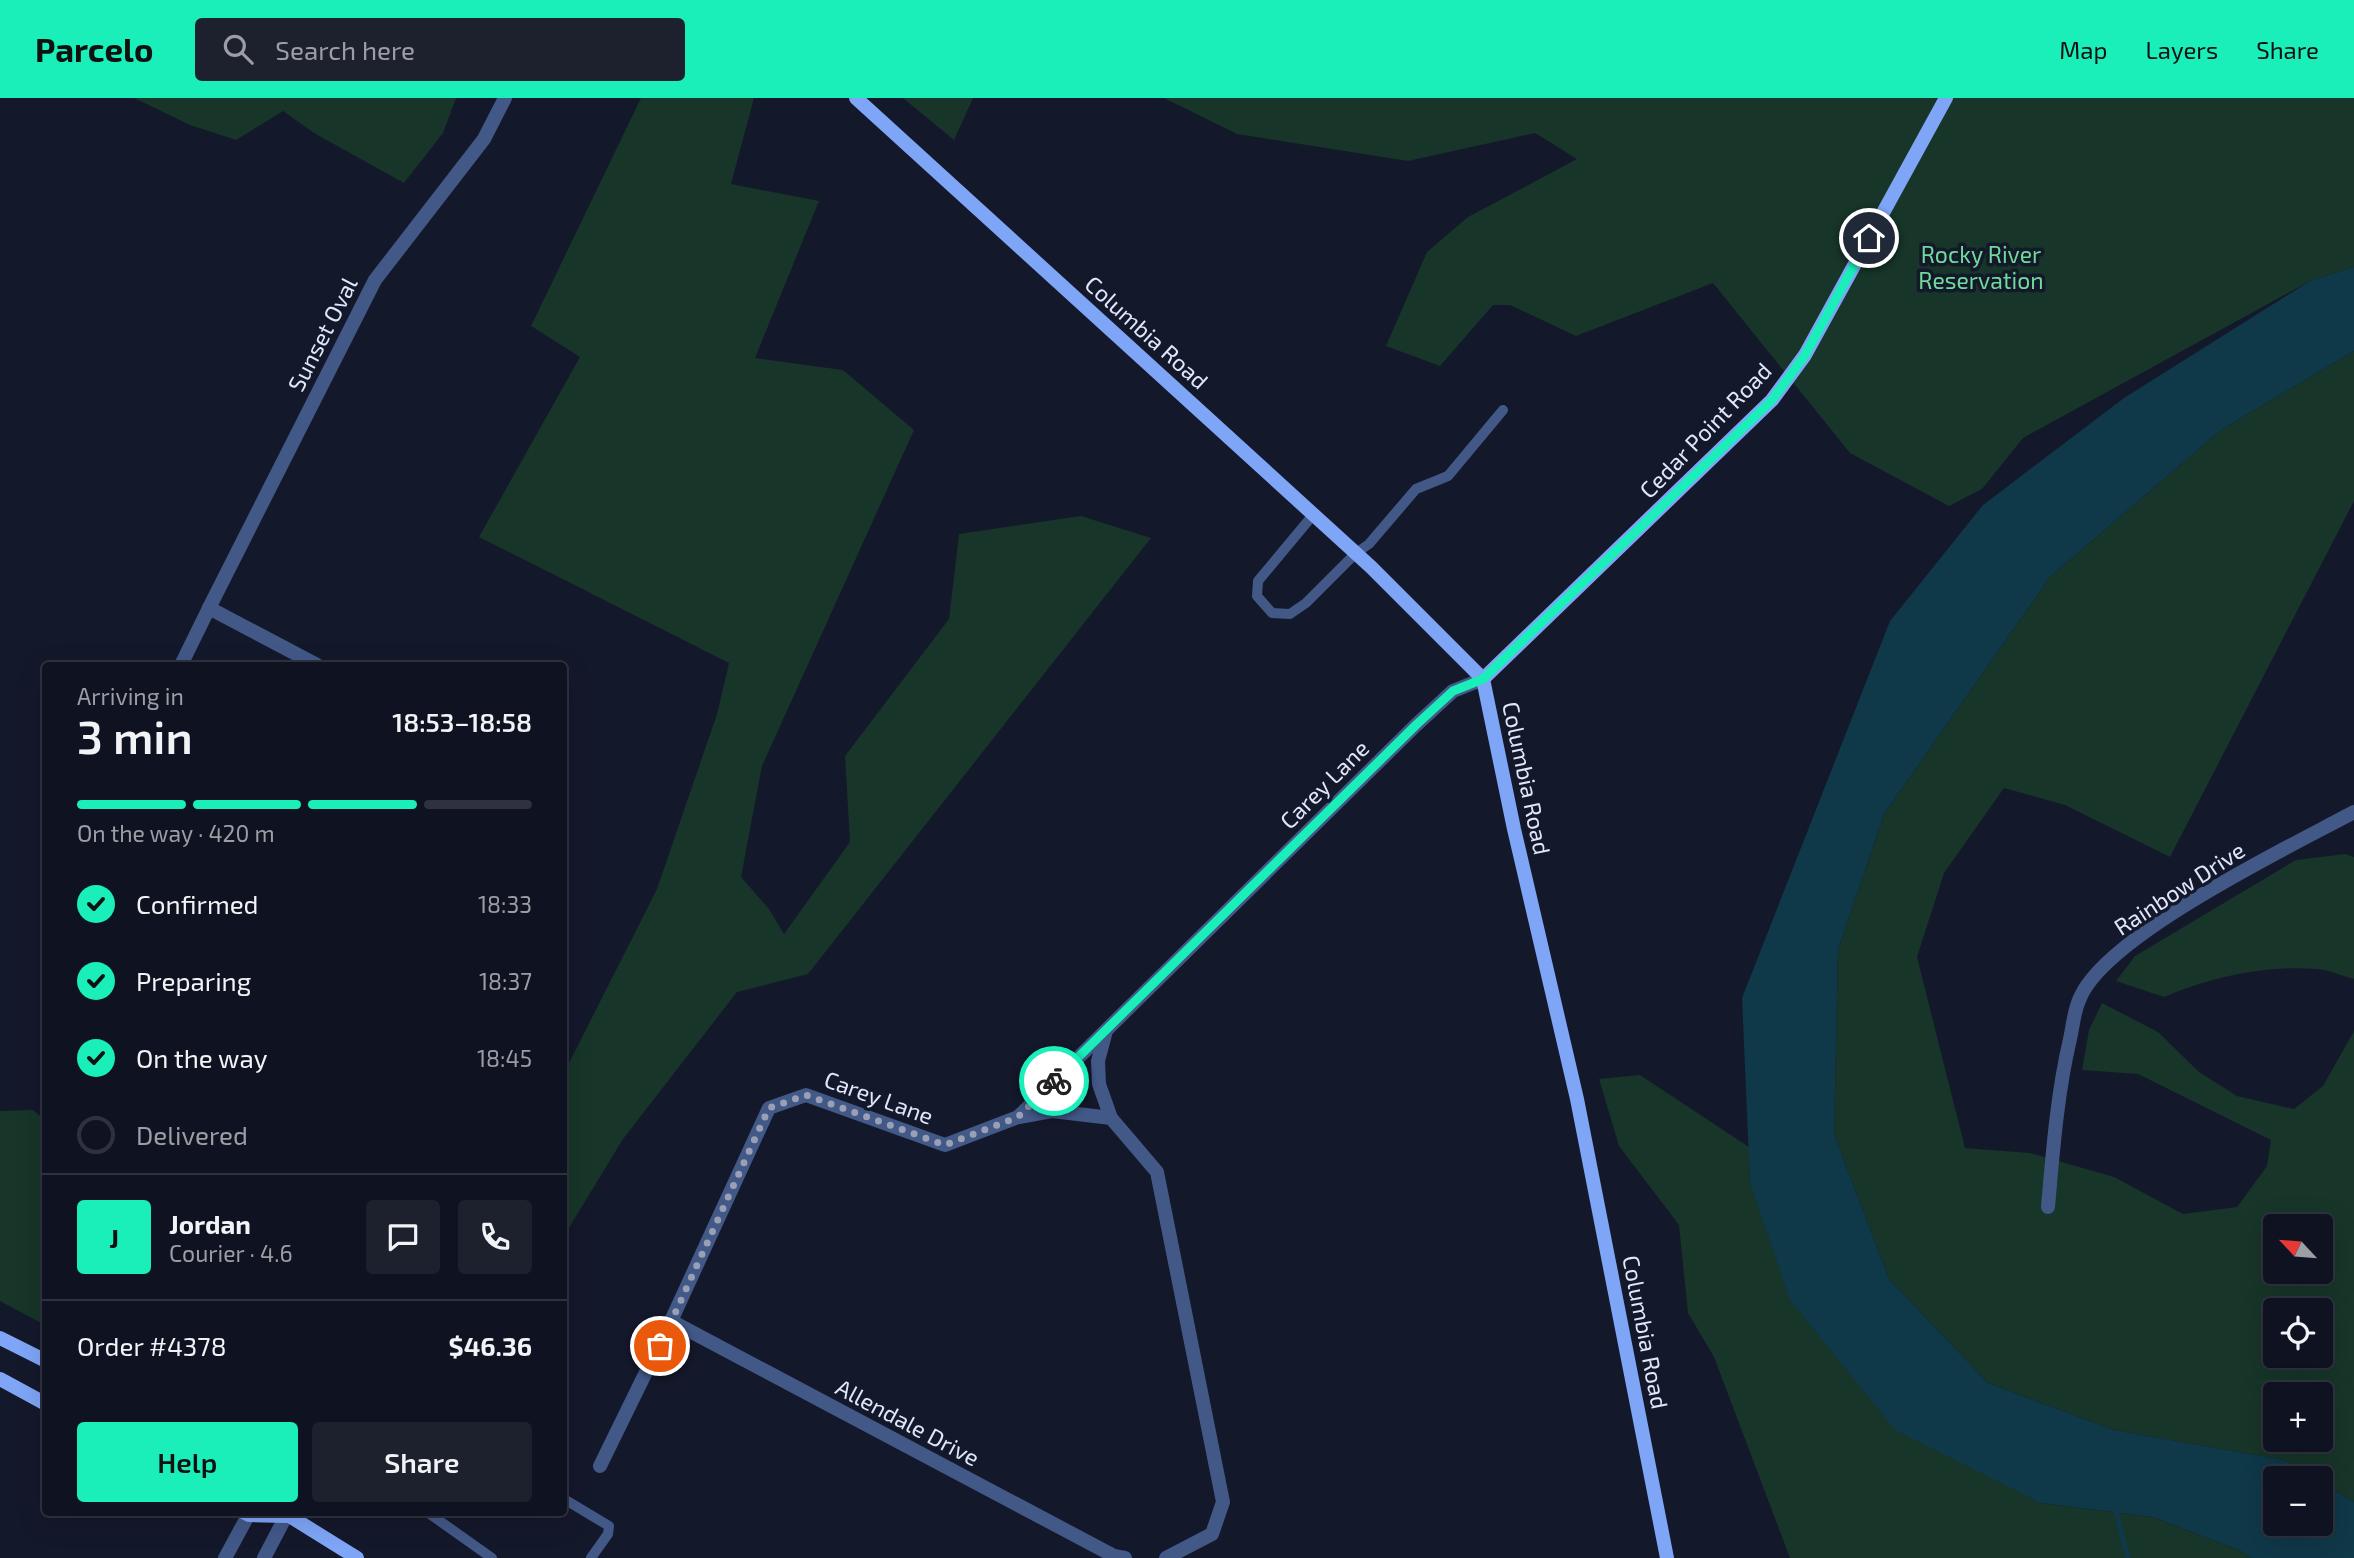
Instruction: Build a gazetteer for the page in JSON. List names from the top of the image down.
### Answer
{
  "streets": {
    "street": [
      "Columbia Road",
      "Sunset Oval",
      "Cedar Point Road",
      "Carey Lane",
      "Rainbow Drive",
      "Allendale Drive"
    ]
  },
  "crossings": [
    ["Columbia Road", "Cedar Point Road"],
    ["Columbia Road", "Carey Lane"],
    ["Cedar Point Road", "Carey Lane"],
    ["Carey Lane", "Allendale Drive"]
  ],
  "parks": ["Rocky River Reservation"],
  "north": "top left",
  "page": {
    "header": "Parcelo",
    "search": "Search here",
    "nav": ["Map", "Layers", "Share"],
    "heading": ["3 min", "Arriving in", "18:53–18:58"],
    "panel": [
      "Jordan",
      "Courier · 4.6",
      "Order #4378",
      "$46.36"
    ],
    "bar": "On the way · 420 m",
    "list": [
      ["Confirmed", "18:33"],
      ["Preparing", "18:37"],
      ["On the way", "18:45"],
      "Delivered"
    ],
    "round": "J",
    "map_buttons": ["+", "−"],
    "buttons": ["Help", "Share"]
  }
}
